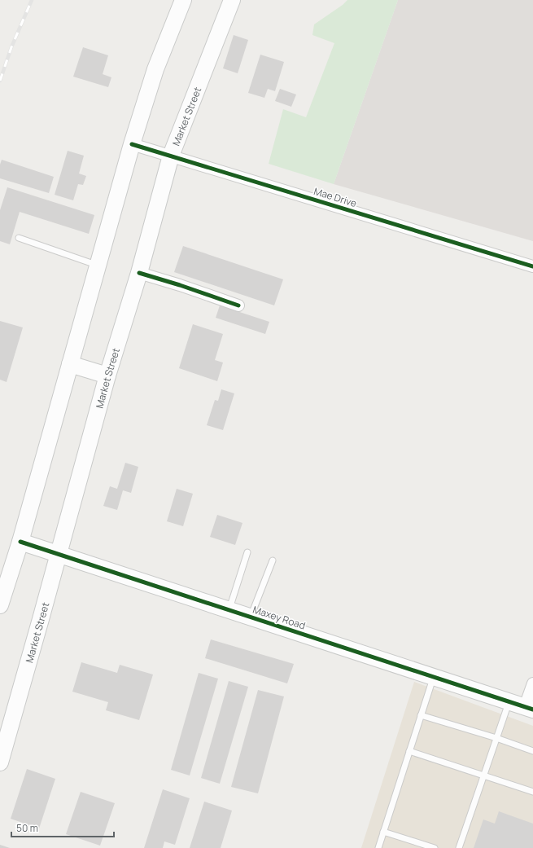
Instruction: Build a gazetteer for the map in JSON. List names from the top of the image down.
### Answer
{
  "streets": {
    "main road": ["Market Street", "Maxey Road"],
    "street": ["Mae Drive"]
  },
  "crossings": [
    ["Market Street", "Mae Drive"],
    ["Market Street", "Maxey Road"]
  ],
  "scale_bar": "50 m"
}
